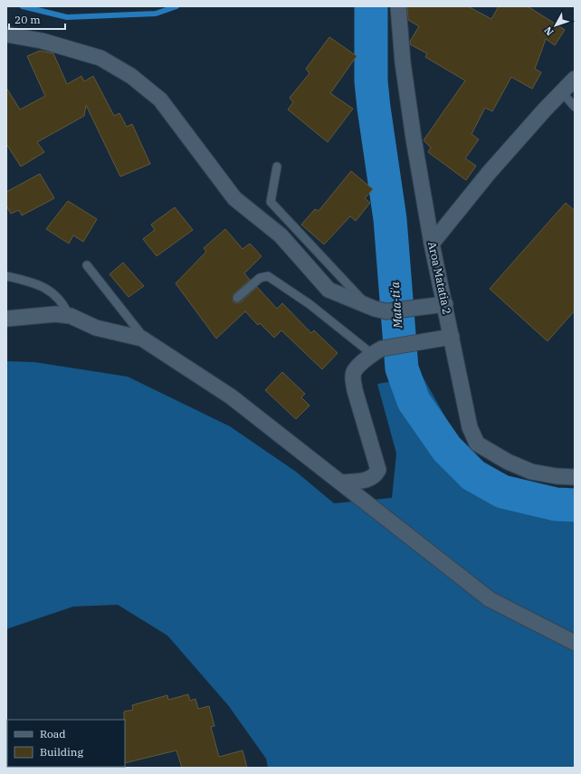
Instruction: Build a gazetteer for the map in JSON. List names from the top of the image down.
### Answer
{
  "streets": {
    "street": ["Aroa Matatia 2"]
  },
  "water": ["Mata-ti'a"],
  "legend": ["Road", "Building"],
  "scale_bar": "20 m",
  "north": "bottom left"
}
